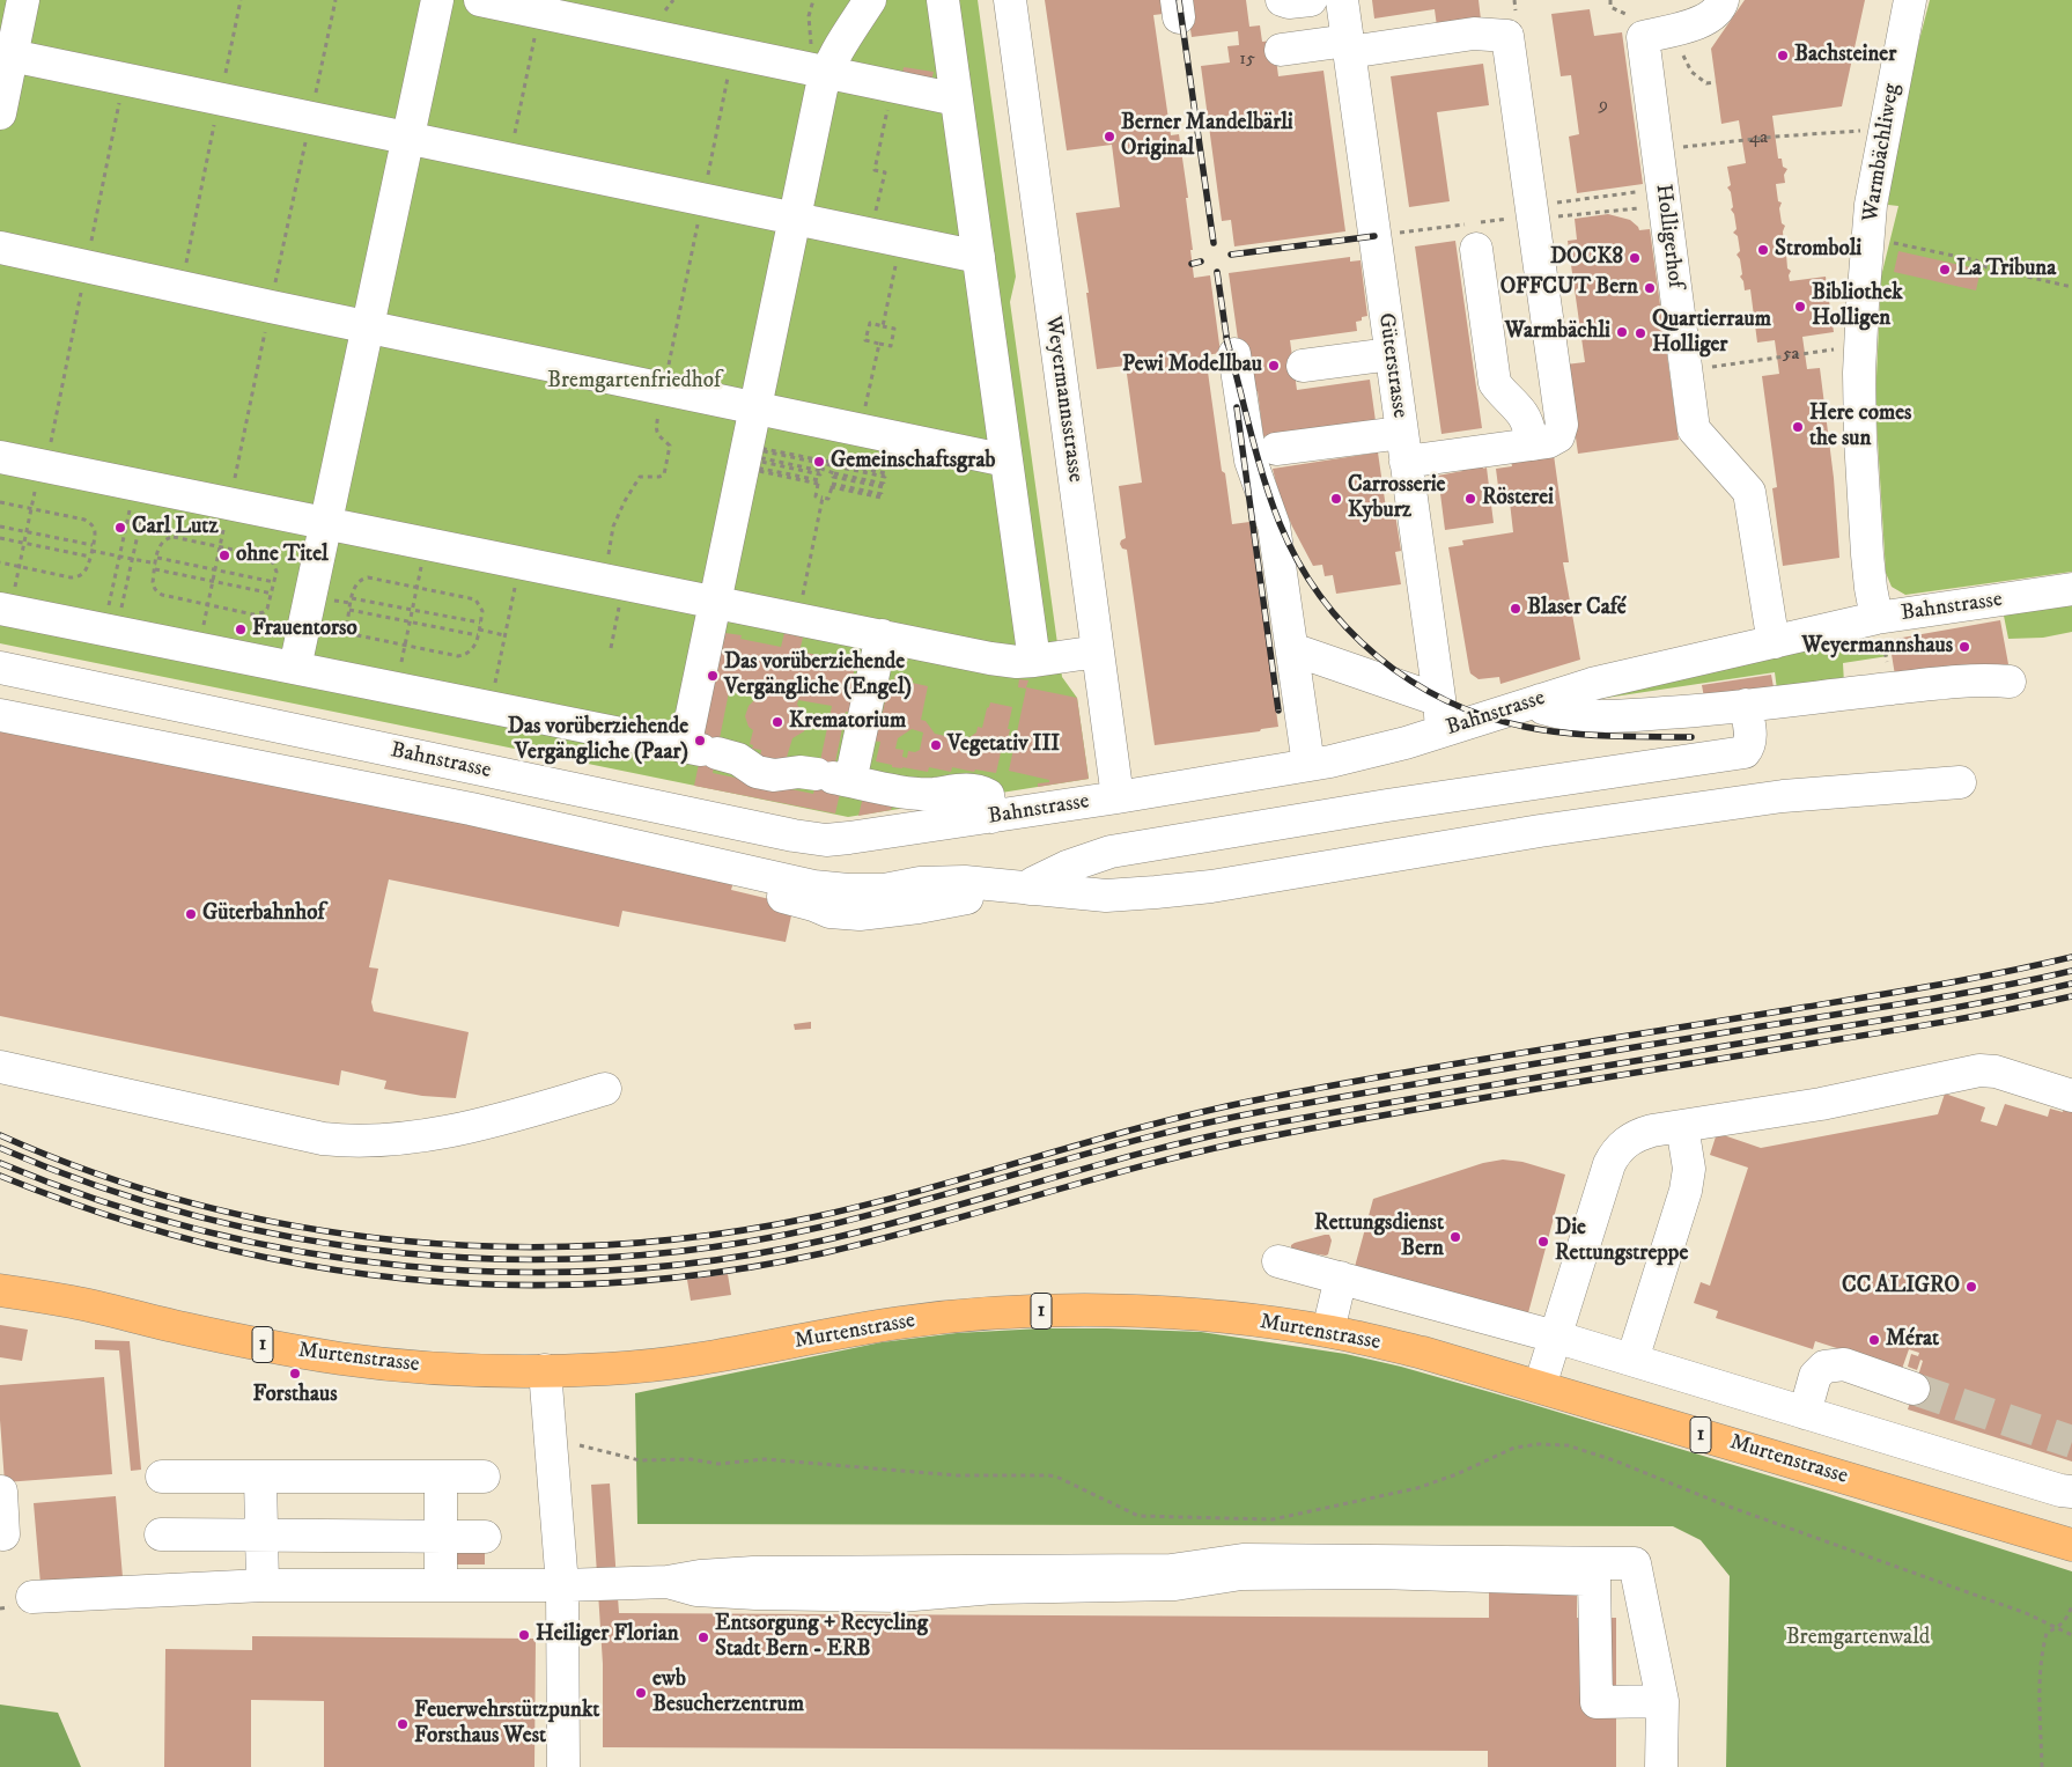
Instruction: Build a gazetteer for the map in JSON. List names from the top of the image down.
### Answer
{
  "streets": {
    "main road": ["1", "Murtenstrasse"],
    "street": [
      "Warmbächliweg",
      "Holligerhof",
      "Güterstrasse",
      "Weyermannsstrasse",
      "Bahnstrasse"
    ]
  },
  "crossings": [
    ["Warmbächliweg", "Bahnstrasse"],
    ["Holligerhof", "Bahnstrasse"],
    ["Güterstrasse", "Bahnstrasse"],
    ["Weyermannsstrasse", "Bahnstrasse"]
  ],
  "parks": ["Bremgartenfriedhof", "Bremgartenwald"],
  "places": [
    "Bachsteiner",
    "Berner Mandelbärli Original",
    "Stromboli",
    "DOCK8",
    "La Tribuna",
    "OFFCUT Bern",
    "Bibliothek Holligen",
    "Warmbächli",
    "Quartierraum Holliger",
    "Pewi Modellbau",
    "Here comes the sun",
    "Gemeinschaftsgrab",
    "Carrosserie Kyburz",
    "Rösterei",
    "Carl Lutz",
    "ohne Titel",
    "Blaser Café",
    "Frauentorso",
    "Weyermannshaus",
    "Das vorüberziehende Vergängliche (Engel)",
    "Krematorium",
    "Das vorüberziehende Vergängliche (Paar)",
    "Vegetativ III",
    "Güterbahnhof",
    "Rettungsdienst Bern",
    "Die Rettungstreppe",
    "CC ALIGRO",
    "Mérat",
    "Forsthaus",
    "Heiliger Florian",
    "Entsorgung + Recycling Stadt Bern - ERB",
    "ewb Besucherzentrum",
    "Feuerwehrstützpunkt Forsthaus West"
  ],
  "house_numbers": [
    "15",
    "9",
    "4a",
    "5a"
  ]
}
